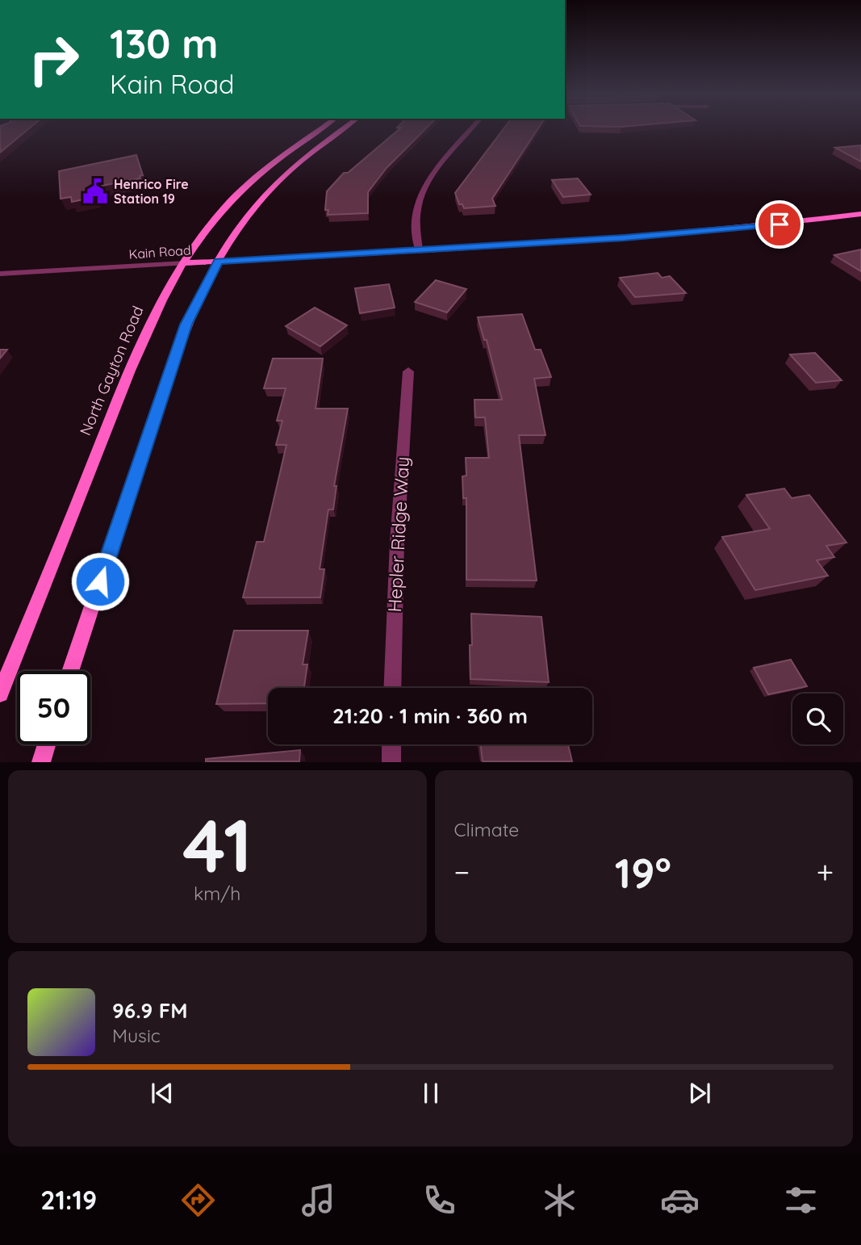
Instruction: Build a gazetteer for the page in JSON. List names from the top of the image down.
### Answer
{
  "streets": {
    "main road": ["Kain Road", "North Gayton Road"],
    "street": ["Hepler Ridge Way"]
  },
  "crossings": [
    ["Kain Road", "North Gayton Road"]
  ],
  "places": {
    "public building": ["Henrico Fire Station 19"]
  },
  "page": {
    "turn": ["130 m", "Kain Road"],
    "limit": "50",
    "trip": "21:20 · 1 min · 360 m",
    "tile": [
      ["41", "km/h"],
      "Climate"
    ],
    "heat": ["−", "19°", "+"],
    "song": ["96.9 FM", "Music"],
    "tabs": "21:19"
  }
}
